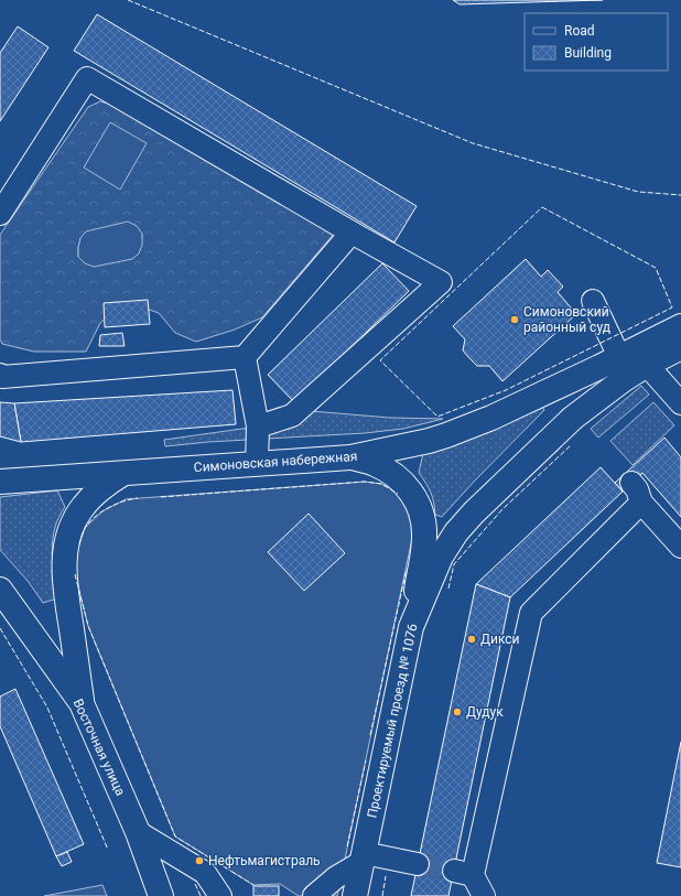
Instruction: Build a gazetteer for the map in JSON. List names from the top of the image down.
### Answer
{
  "streets": {
    "main road": ["Симоновская набережная", "Проектируемый проезд № 1076", "Восточная улица"]
  },
  "crossings": [
    ["Симоновская набережная", "Проектируемый проезд № 1076"]
  ],
  "places": [
    "Симоновский районный суд",
    "Дикси",
    "Дудук",
    "Нефтьмагистраль"
  ],
  "legend": ["Road", "Building"]
}
